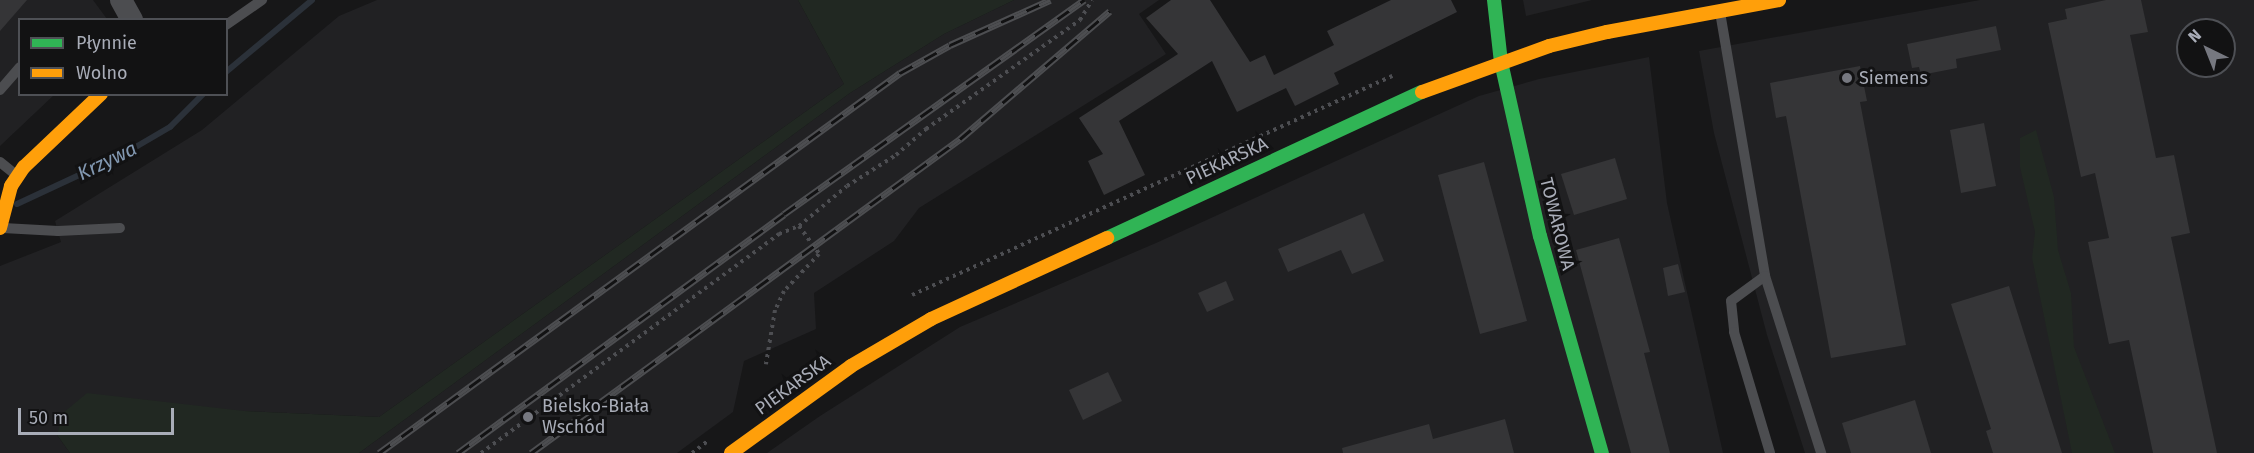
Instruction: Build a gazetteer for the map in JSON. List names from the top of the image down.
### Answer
{
  "streets": {
    "street": ["PIEKARSKA", "TOWAROWA"]
  },
  "crossings": [
    ["PIEKARSKA", "TOWAROWA"]
  ],
  "water": ["Krzywa"],
  "places": ["Siemens", "Bielsko-Biała Wschód"],
  "legend": ["Płynnie", "Wolno"],
  "scale_bar": "50 m",
  "north": "top left"
}
